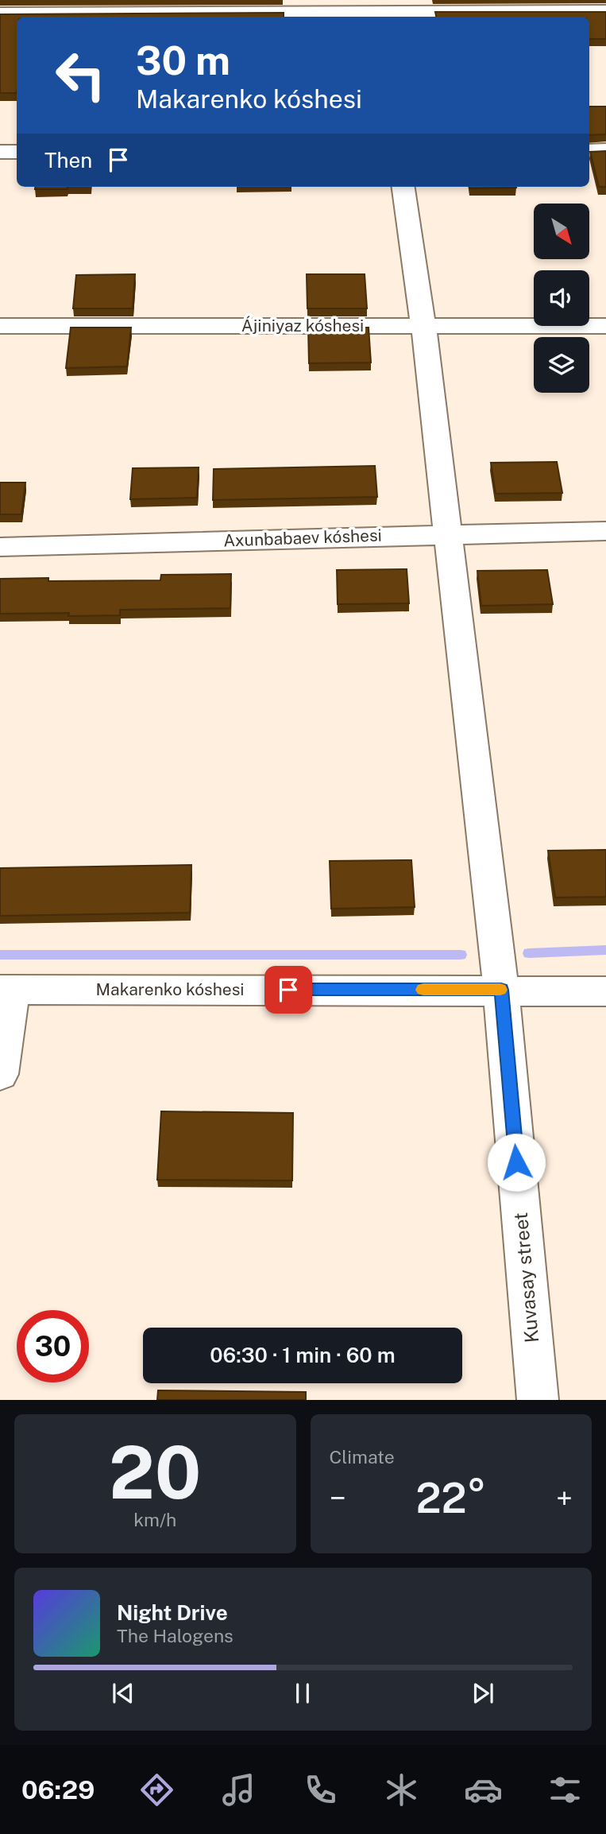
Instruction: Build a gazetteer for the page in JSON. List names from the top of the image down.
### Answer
{
  "streets": {
    "street": [
      "Ájiniyaz kóshesi",
      "Axunbabaev kóshesi",
      "Makarenko kóshesi",
      "Kuvasay street"
    ]
  },
  "crossings": [
    ["Ájiniyaz kóshesi", "Kuvasay street"],
    ["Axunbabaev kóshesi", "Kuvasay street"],
    ["Makarenko kóshesi", "Kuvasay street"]
  ],
  "north": "bottom right",
  "page": {
    "turn": ["30 m", "Makarenko kóshesi"],
    "then": "Then",
    "limit": "30",
    "trip": "06:30 · 1 min · 60 m",
    "tile": [
      ["20", "km/h"],
      "Climate"
    ],
    "heat": ["−", "22°", "+"],
    "song": ["Night Drive", "The Halogens"],
    "tabs": "06:29"
  }
}
